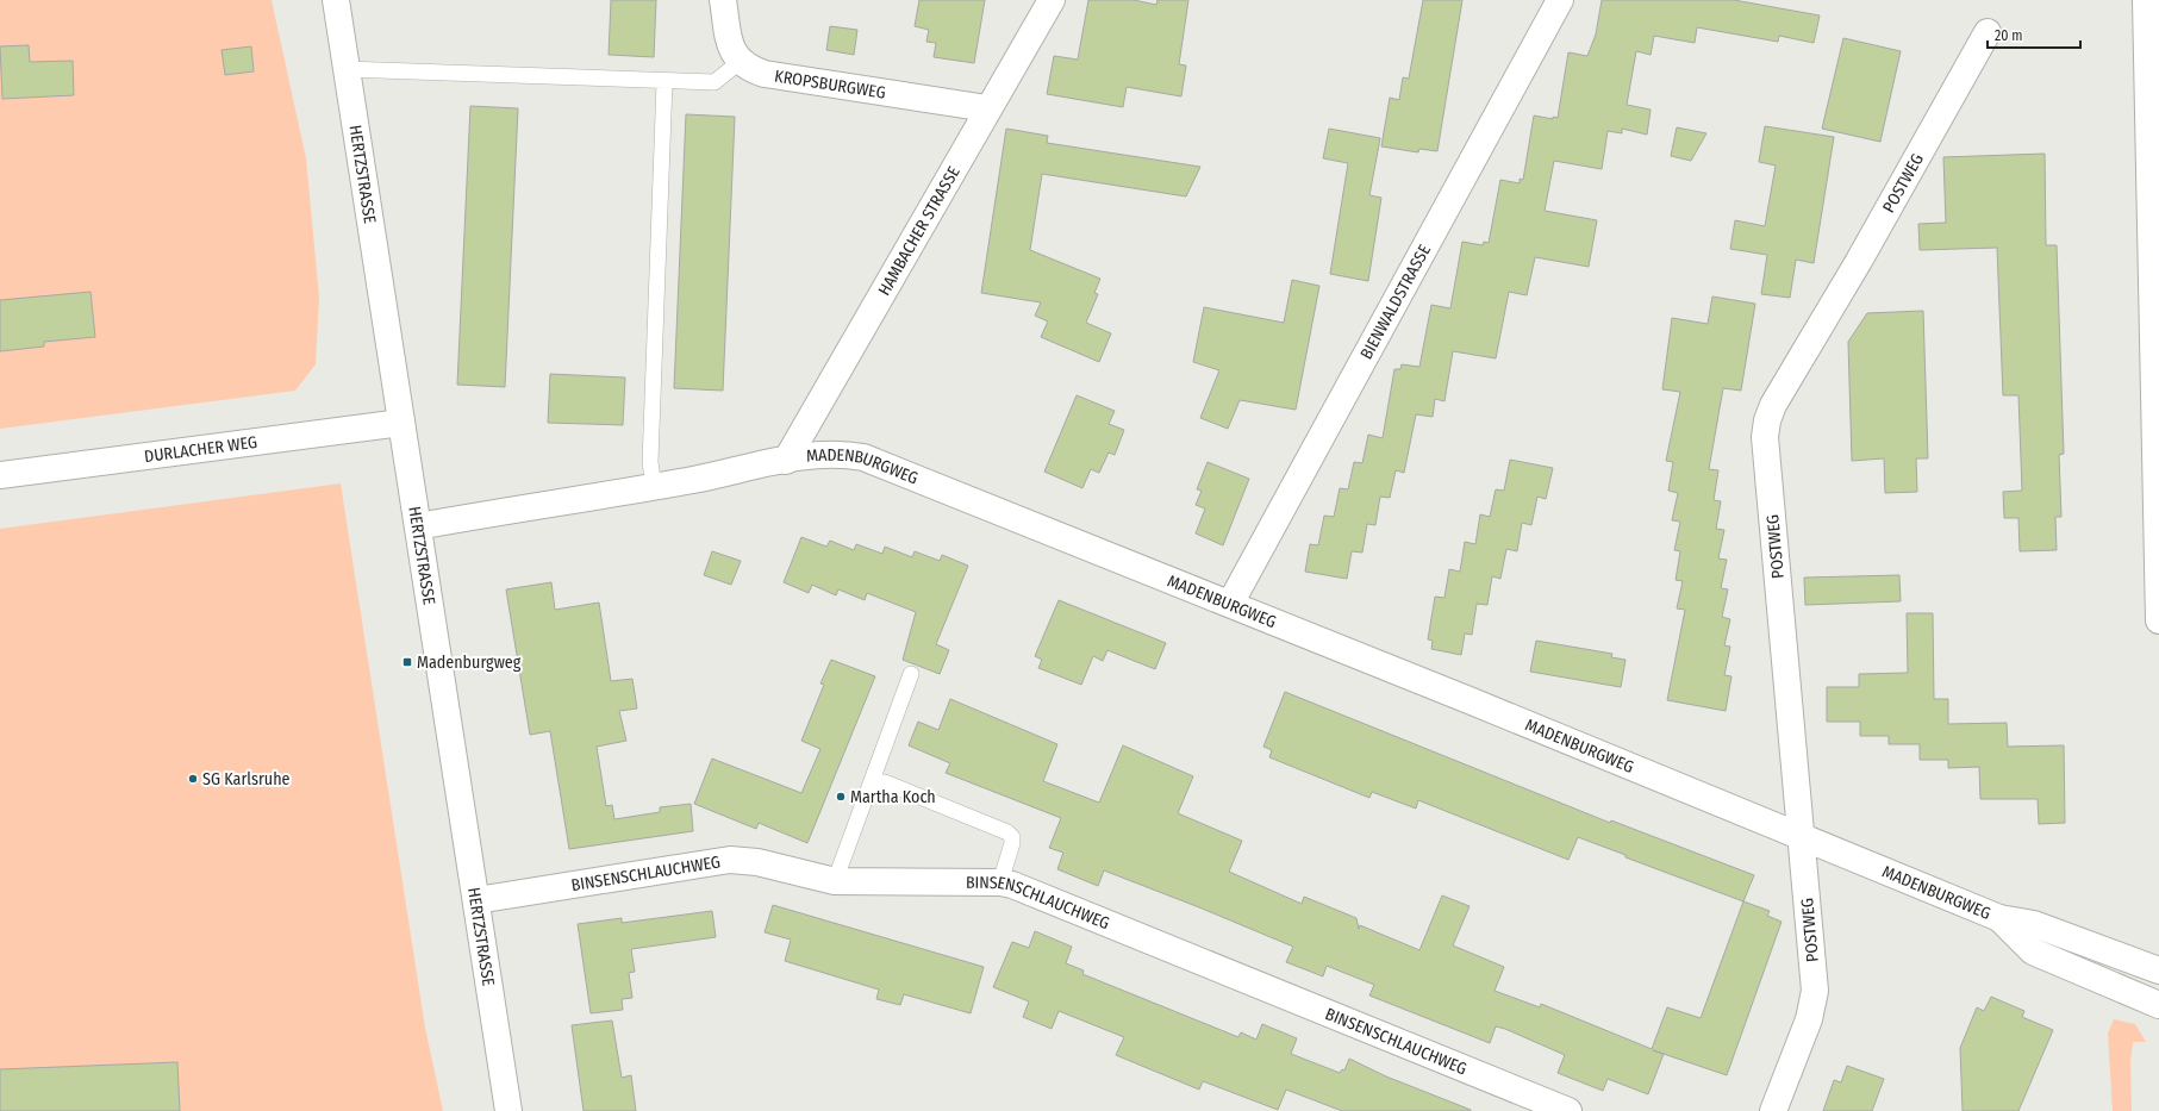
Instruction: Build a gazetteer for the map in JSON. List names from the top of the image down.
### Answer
{
  "streets": {
    "street": [
      "KROPSBURGWEG",
      "HERTZSTRASSE",
      "POSTWEG",
      "HAMBACHER STRASSE",
      "BIENWALDSTRASSE",
      "DURLACHER WEG",
      "MADENBURGWEG",
      "BINSENSCHLAUCHWEG"
    ]
  },
  "crossings": [
    ["KROPSBURGWEG", "HAMBACHER STRASSE"],
    ["HERTZSTRASSE", "DURLACHER WEG"],
    ["HERTZSTRASSE", "MADENBURGWEG"],
    ["HERTZSTRASSE", "BINSENSCHLAUCHWEG"],
    ["POSTWEG", "MADENBURGWEG"],
    ["HAMBACHER STRASSE", "MADENBURGWEG"],
    ["BIENWALDSTRASSE", "MADENBURGWEG"]
  ],
  "places": {
    "transit": ["Madenburgweg"],
    "other": ["SG Karlsruhe", "Martha Koch"]
  },
  "scale_bar": "20 m"
}
